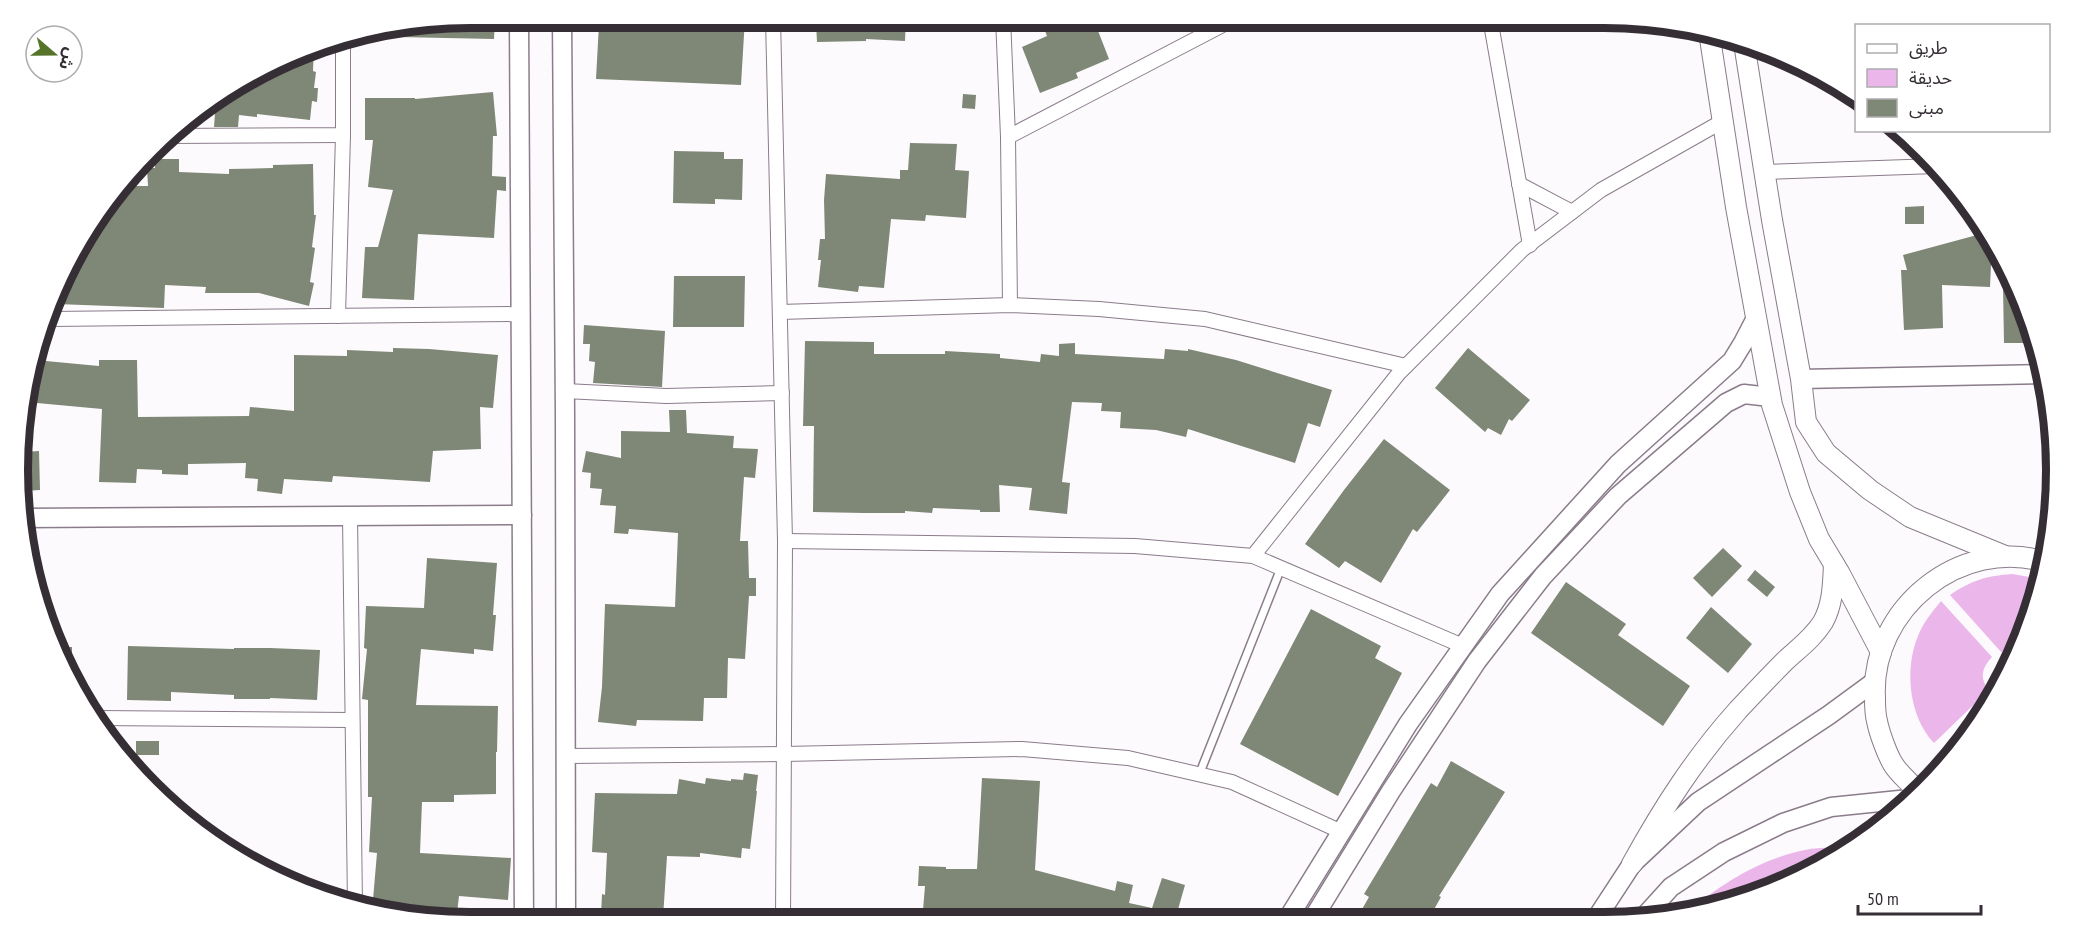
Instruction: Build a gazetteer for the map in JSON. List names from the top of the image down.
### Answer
{
  "legend": ["طريق", "حديقة", "مبنى"],
  "scale_bar": "50 m",
  "north": "right"
}
